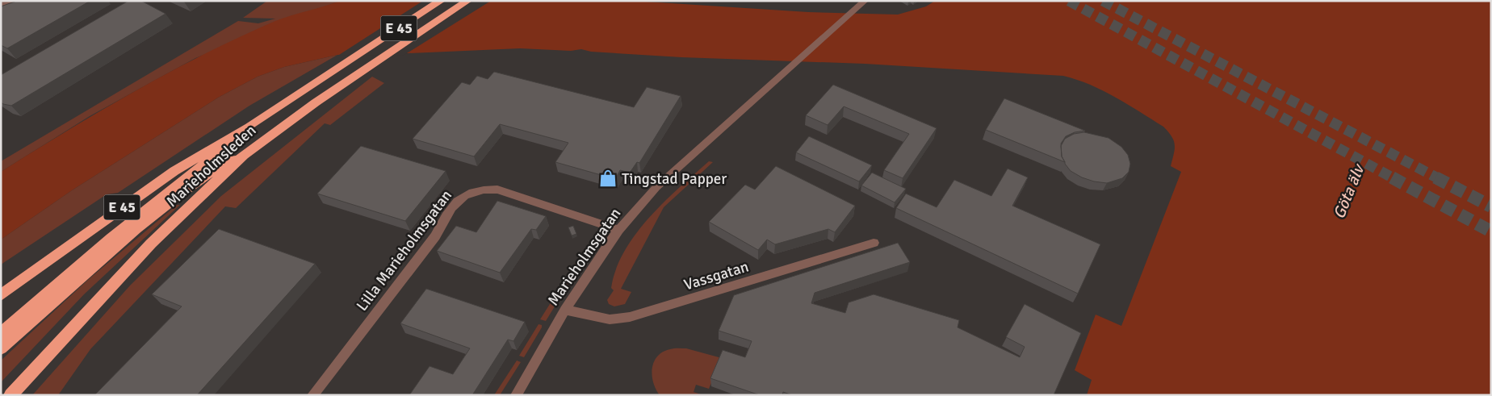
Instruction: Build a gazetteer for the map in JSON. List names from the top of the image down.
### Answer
{
  "streets": {
    "highway": ["E 45", "Marieholmsleden"],
    "street": ["Lilla Marieholmsgatan", "Marieholmsgatan", "Vassgatan"]
  },
  "crossings": [
    ["E 45", "Marieholmsleden"],
    ["Lilla Marieholmsgatan", "Marieholmsgatan"],
    ["Marieholmsgatan", "Vassgatan"]
  ],
  "water": ["Göta älv"],
  "places": {
    "shop": ["Tingstad Papper"]
  }
}
